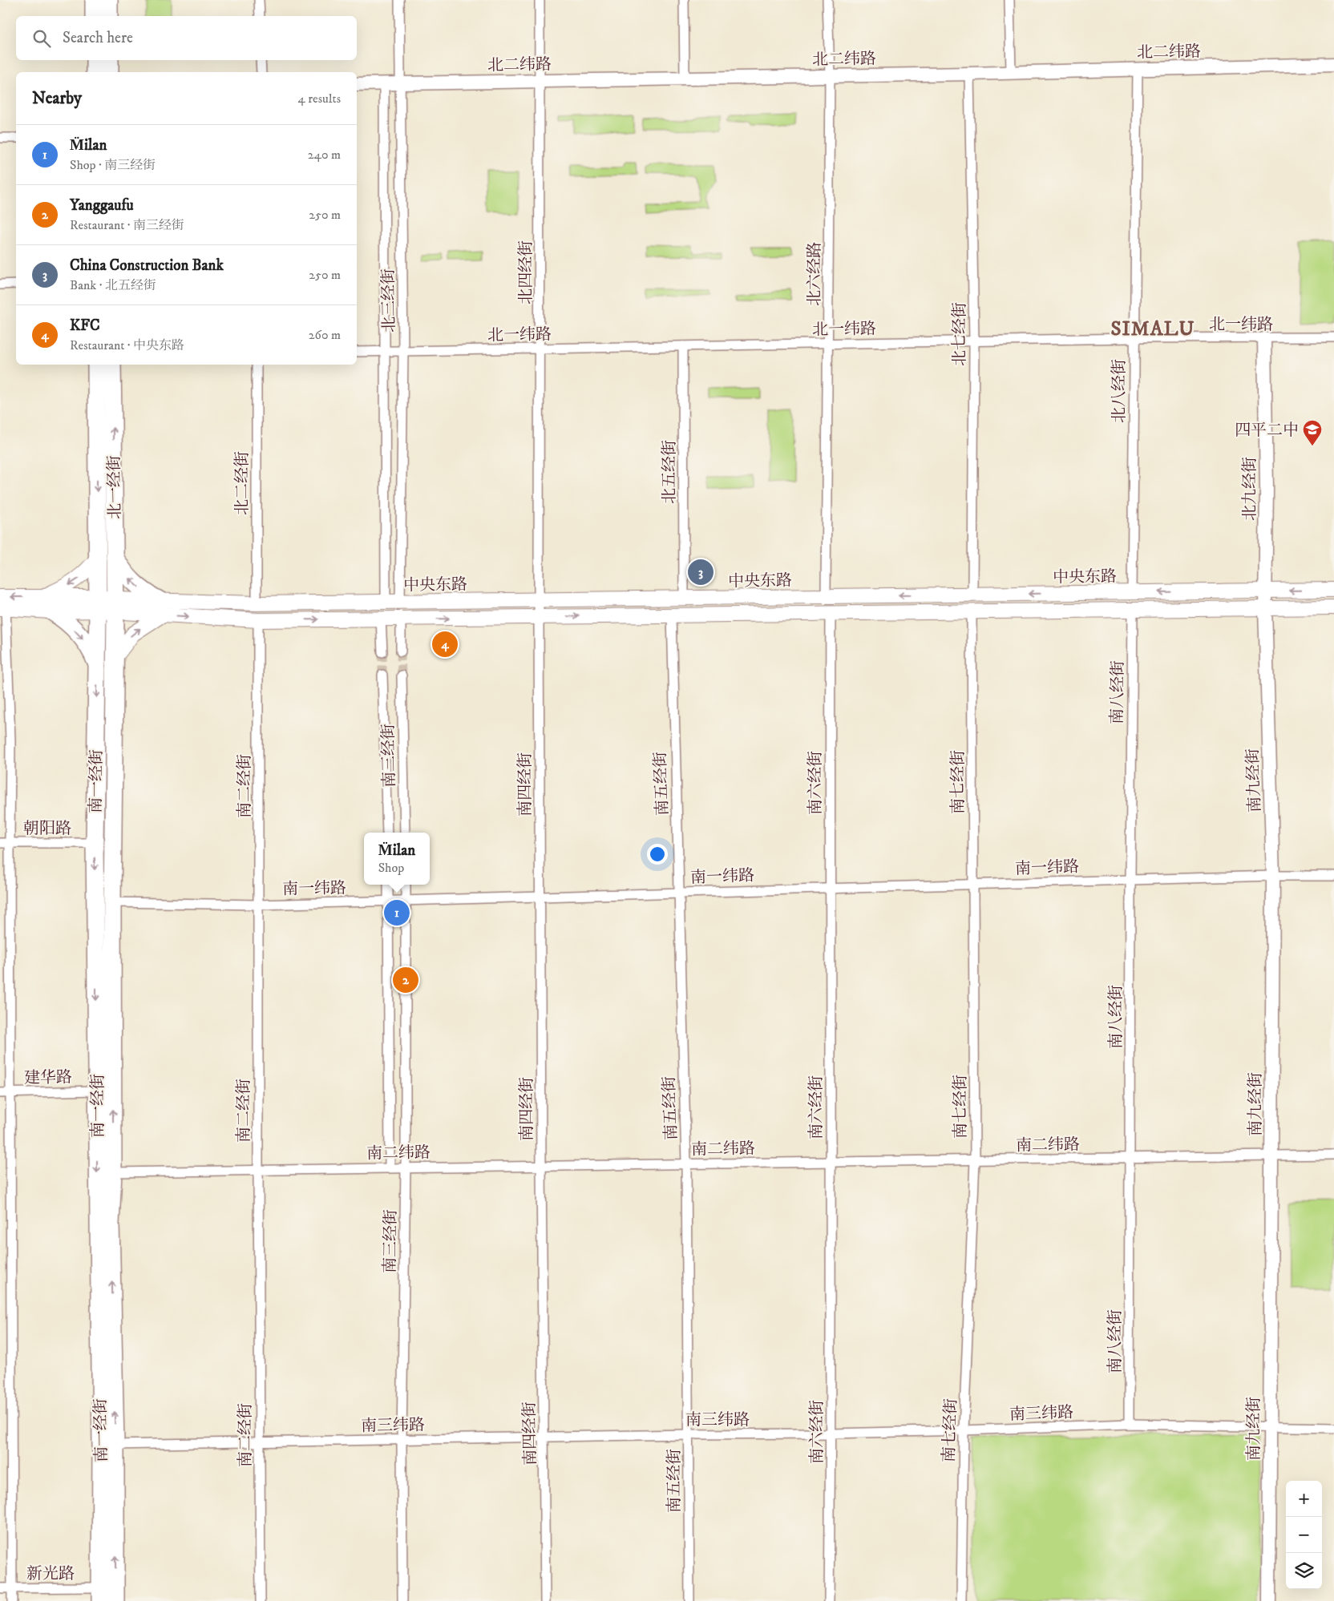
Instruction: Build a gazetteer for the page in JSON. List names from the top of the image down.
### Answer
{
  "streets": {
    "highway": ["北一经街", "南一经街"],
    "main road": ["中央东路"],
    "street": [
      "北二纬路",
      "北四经街",
      "北六经路",
      "北三经街",
      "北一纬路",
      "北七经街",
      "北八经街",
      "北五经街",
      "北二经街",
      "北九经街",
      "南八经街",
      "南三经街",
      "南九经街",
      "南七经街",
      "南六经街",
      "南五经街",
      "南四经街",
      "南二经街",
      "朝阳路",
      "南一纬路",
      "建华路",
      "南二纬路",
      "南三纬路",
      "新光路"
    ]
  },
  "crossings": [
    ["北二纬路", "北四经街"],
    ["北二纬路", "北六经路"],
    ["北二纬路", "北三经街"],
    ["北二纬路", "北七经街"],
    ["北二纬路", "北八经街"],
    ["北四经街", "北一纬路"],
    ["北四经街", "中央东路"],
    ["北四经街", "南四经街"],
    ["北六经路", "北一纬路"],
    ["北六经路", "中央东路"],
    ["北三经街", "北一纬路"],
    ["北三经街", "中央东路"],
    ["北一纬路", "北七经街"],
    ["北一纬路", "北八经街"],
    ["北一纬路", "北五经街"],
    ["北一纬路", "北九经街"],
    ["北七经街", "中央东路"],
    ["北八经街", "中央东路"],
    ["北五经街", "中央东路"],
    ["北二经街", "中央东路"],
    ["北一经街", "中央东路"],
    ["北一经街", "南一经街"],
    ["北九经街", "中央东路"],
    ["北九经街", "南九经街"],
    ["中央东路", "南八经街"],
    ["中央东路", "南九经街"],
    ["中央东路", "南一经街"],
    ["中央东路", "南七经街"],
    ["中央东路", "南六经街"],
    ["中央东路", "南五经街"],
    ["中央东路", "南四经街"],
    ["中央东路", "南二经街"],
    ["南八经街", "南一纬路"],
    ["南八经街", "南二纬路"],
    ["南八经街", "南三纬路"],
    ["南三经街", "南一纬路"],
    ["南三经街", "南二纬路"],
    ["南三经街", "南三纬路"],
    ["南九经街", "南一纬路"],
    ["南九经街", "南二纬路"],
    ["南九经街", "南三纬路"],
    ["南一经街", "朝阳路"],
    ["南一经街", "南一纬路"],
    ["南一经街", "建华路"],
    ["南一经街", "南二纬路"],
    ["南一经街", "南三纬路"],
    ["南一经街", "新光路"],
    ["南七经街", "南一纬路"],
    ["南七经街", "南二纬路"],
    ["南七经街", "南三纬路"],
    ["南六经街", "南一纬路"],
    ["南六经街", "南二纬路"],
    ["南六经街", "南三纬路"],
    ["南五经街", "南一纬路"],
    ["南五经街", "南二纬路"],
    ["南五经街", "南三纬路"],
    ["南四经街", "南一纬路"],
    ["南四经街", "南二纬路"],
    ["南四经街", "南三纬路"],
    ["南二经街", "南一纬路"],
    ["南二经街", "南二纬路"],
    ["南二经街", "南三纬路"]
  ],
  "districts": ["SIMALU"],
  "places": {
    "school or university": ["四平二中"]
  },
  "page": {
    "search": "Search here",
    "heading": ["Nearby", "4 results"],
    "list": [
      {
        "mark": "1",
        "name": "M̈ilan",
        "note": "Shop · 南三经街",
        "value": "240 m"
      },
      {
        "mark": "2",
        "name": "Yanggaufu",
        "note": "Restaurant · 南三经街",
        "value": "250 m"
      },
      {
        "mark": "3",
        "name": "China Construction Bank",
        "note": "Bank · 北五经街",
        "value": "250 m"
      },
      {
        "mark": "4",
        "name": "KFC",
        "note": "Restaurant · 中央东路",
        "value": "260 m"
      }
    ],
    "pins": [
      "3",
      "4",
      "1",
      "2"
    ],
    "popup": ["M̈ilan", "Shop"],
    "map_buttons": ["+", "−"]
  }
}
